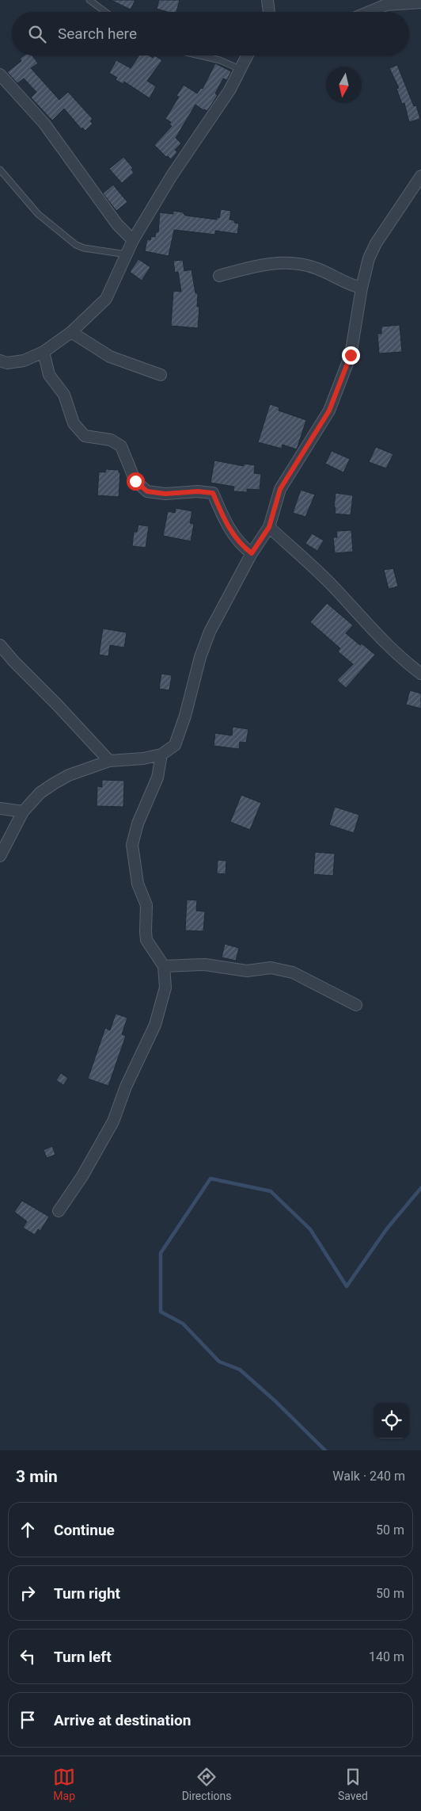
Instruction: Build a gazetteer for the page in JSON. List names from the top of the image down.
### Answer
{
  "north": "bottom",
  "page": {
    "search": "Search here",
    "heading": ["3 min", "Walk · 240 m"],
    "list": [
      ["Continue", "50 m"],
      ["Turn right", "50 m"],
      ["Turn left", "140 m"],
      "Arrive at destination"
    ],
    "nav": ["Map", "Directions", "Saved"]
  }
}
